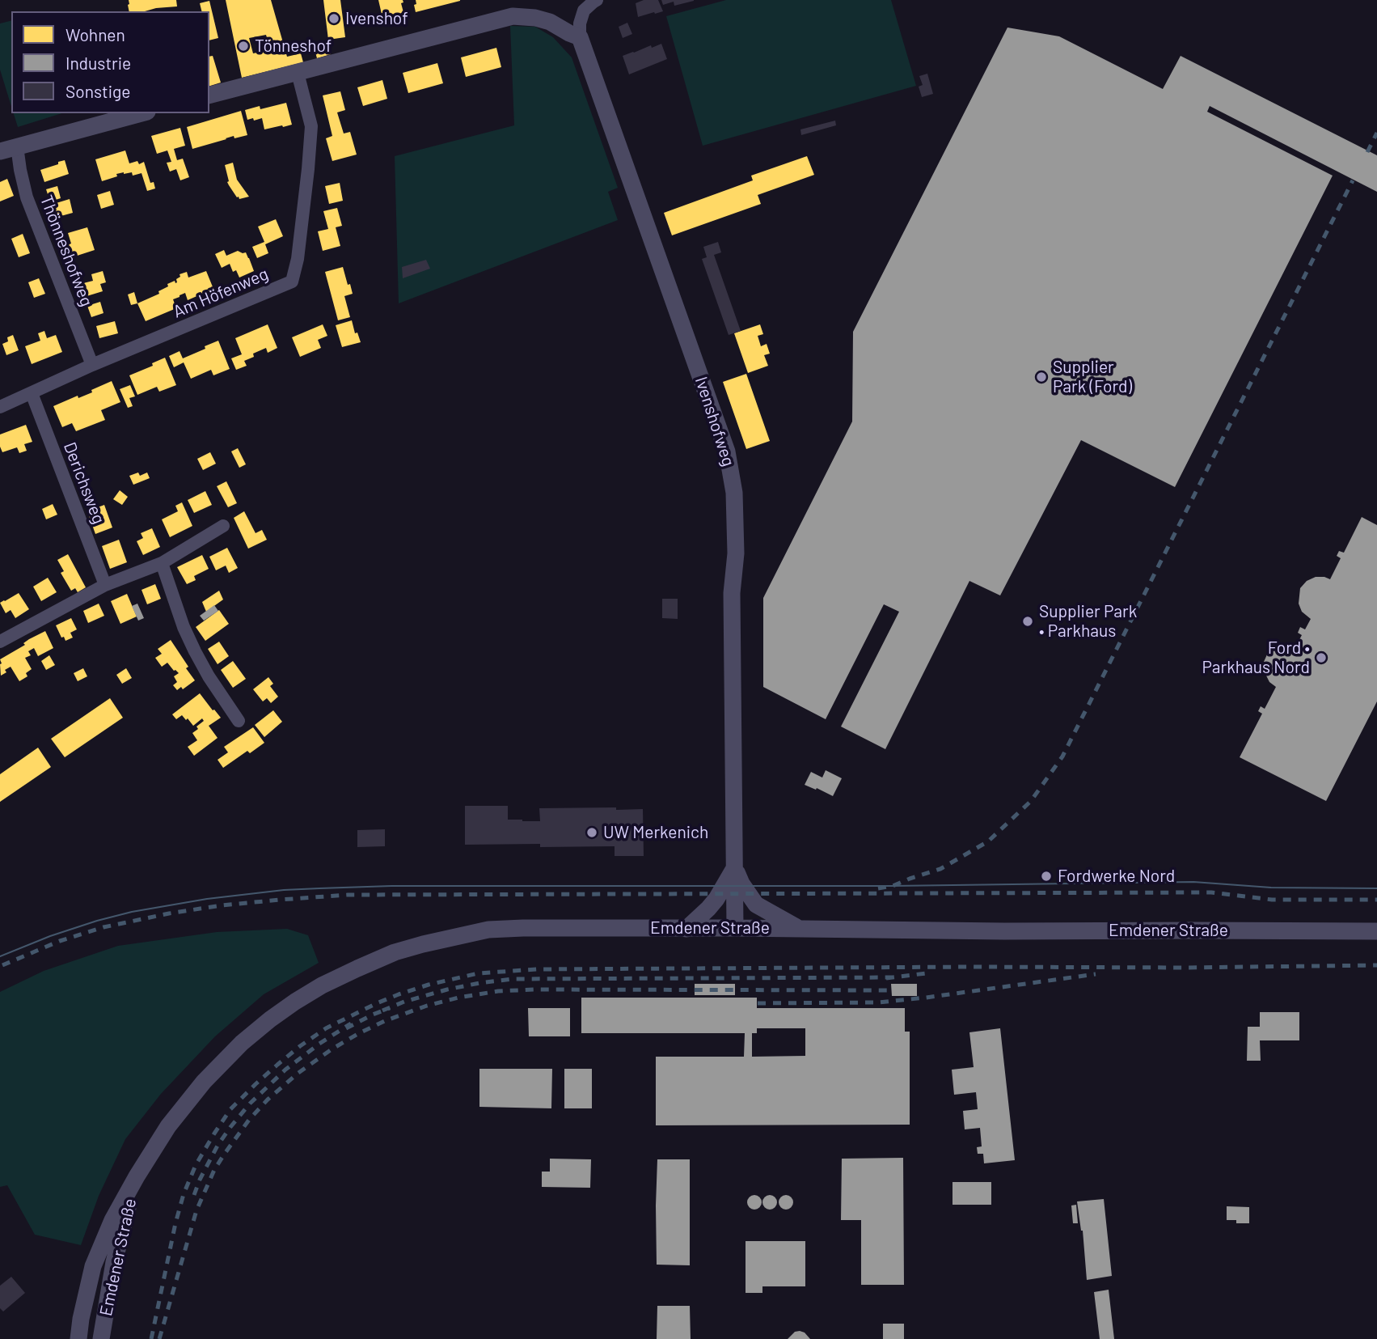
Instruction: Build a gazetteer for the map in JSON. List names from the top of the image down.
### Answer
{
  "streets": {
    "street": [
      "Thönneshofweg",
      "Am Höfenweg",
      "Ivenshofweg",
      "Derichsweg",
      "Emdener Straße"
    ]
  },
  "crossings": [
    ["Thönneshofweg", "Am Höfenweg"],
    ["Am Höfenweg", "Derichsweg"],
    ["Ivenshofweg", "Emdener Straße"]
  ],
  "places": [
    "Ivenshof",
    "Tönneshof",
    "Supplier Park (Ford)",
    "Supplier Park • Parkhaus",
    "Ford • Parkhaus Nord",
    "UW Merkenich",
    "Fordwerke Nord"
  ],
  "legend": ["Wohnen", "Industrie", "Sonstige"]
}
